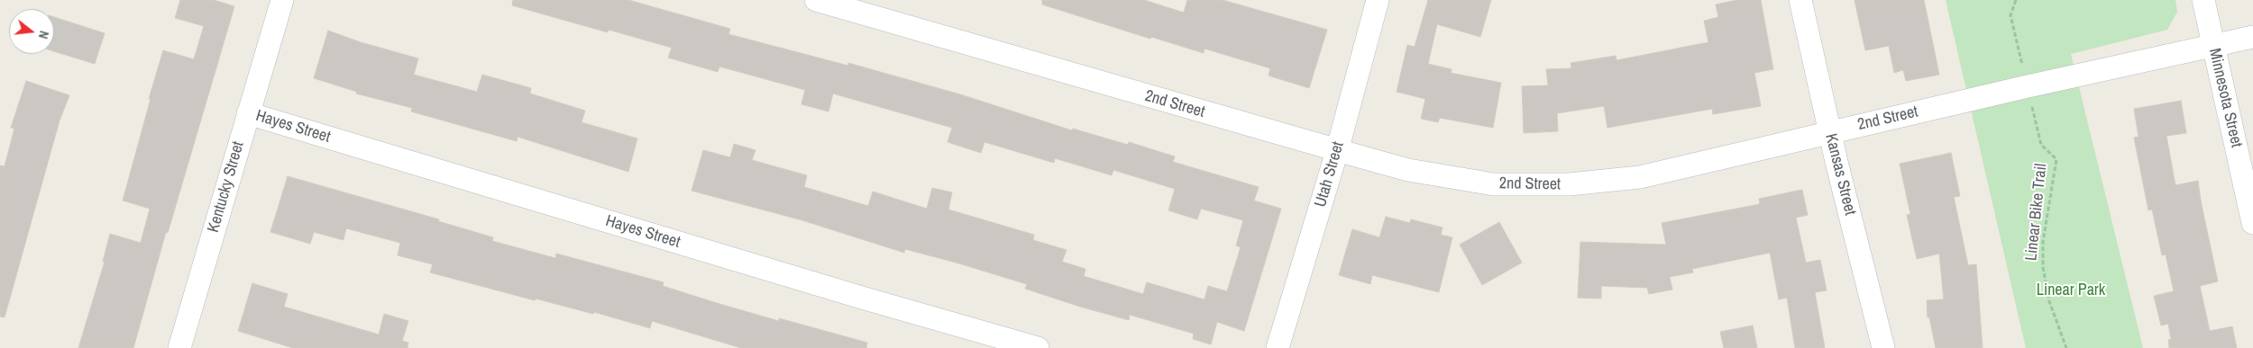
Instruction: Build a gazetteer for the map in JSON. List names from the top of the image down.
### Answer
{
  "streets": {
    "street": [
      "Minnesota Street",
      "2nd Street",
      "Hayes Street",
      "Utah Street",
      "Kansas Street",
      "Kentucky Street"
    ],
    "path": ["Linear Bike Trail"]
  },
  "crossings": [
    ["Minnesota Street", "2nd Street"],
    ["2nd Street", "Utah Street"],
    ["2nd Street", "Kansas Street"],
    ["Hayes Street", "Kentucky Street"]
  ],
  "parks": ["Linear Park"],
  "north": "right"
}
